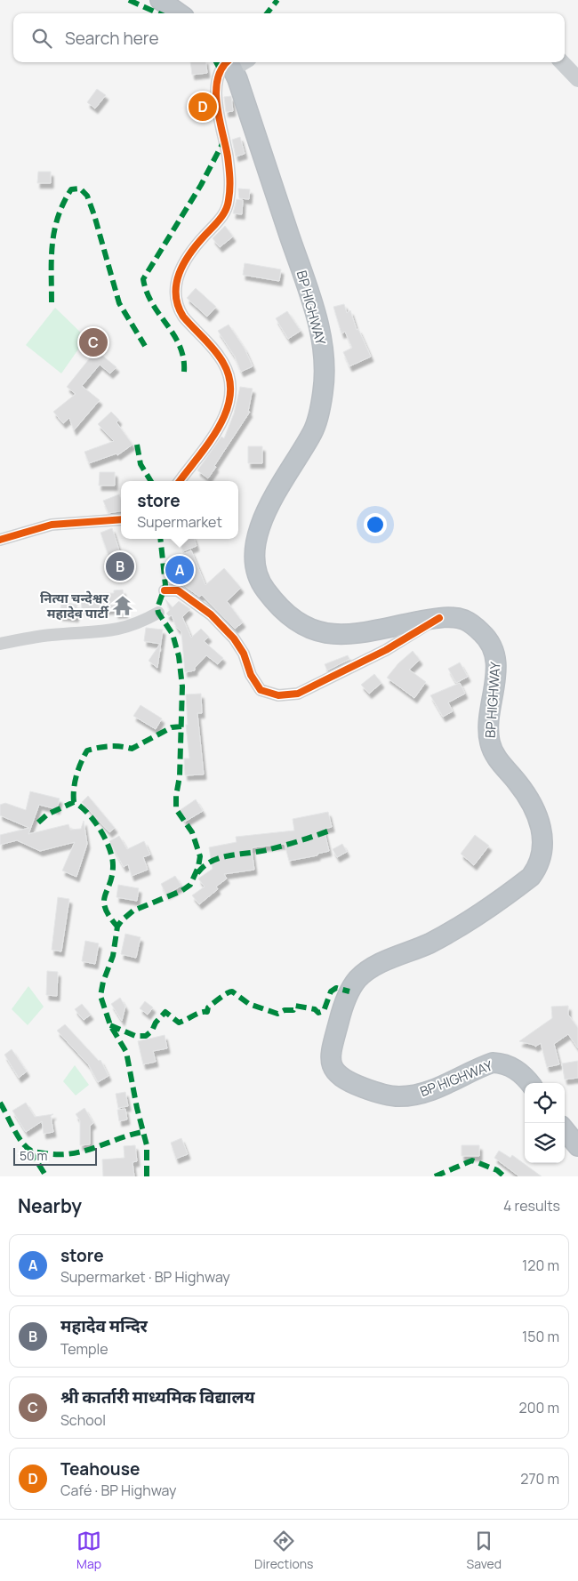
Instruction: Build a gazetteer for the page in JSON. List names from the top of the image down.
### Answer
{
  "streets": {
    "highway": ["BP HIGHWAY"]
  },
  "places": {
    "temple": ["नित्या चन्देश्वर महादेव पार्टी"]
  },
  "scale_bar": "50 m",
  "page": {
    "search": "Search here",
    "pins": [
      "D",
      "C",
      "B",
      "A"
    ],
    "popup": ["store", "Supermarket"],
    "scale": "50 m",
    "heading": ["Nearby", "4 results"],
    "list": [
      {
        "mark": "A",
        "name": "store",
        "note": "Supermarket · BP Highway",
        "value": "120 m"
      },
      {
        "mark": "B",
        "name": "महादेव मन्दिर",
        "note": "Temple",
        "value": "150 m"
      },
      {
        "mark": "C",
        "name": "श्री कार्तारी माध्यमिक विद्यालय",
        "note": "School",
        "value": "200 m"
      },
      {
        "mark": "D",
        "name": "Teahouse",
        "note": "Café · BP Highway",
        "value": "270 m"
      }
    ],
    "nav": ["Map", "Directions", "Saved"]
  }
}
